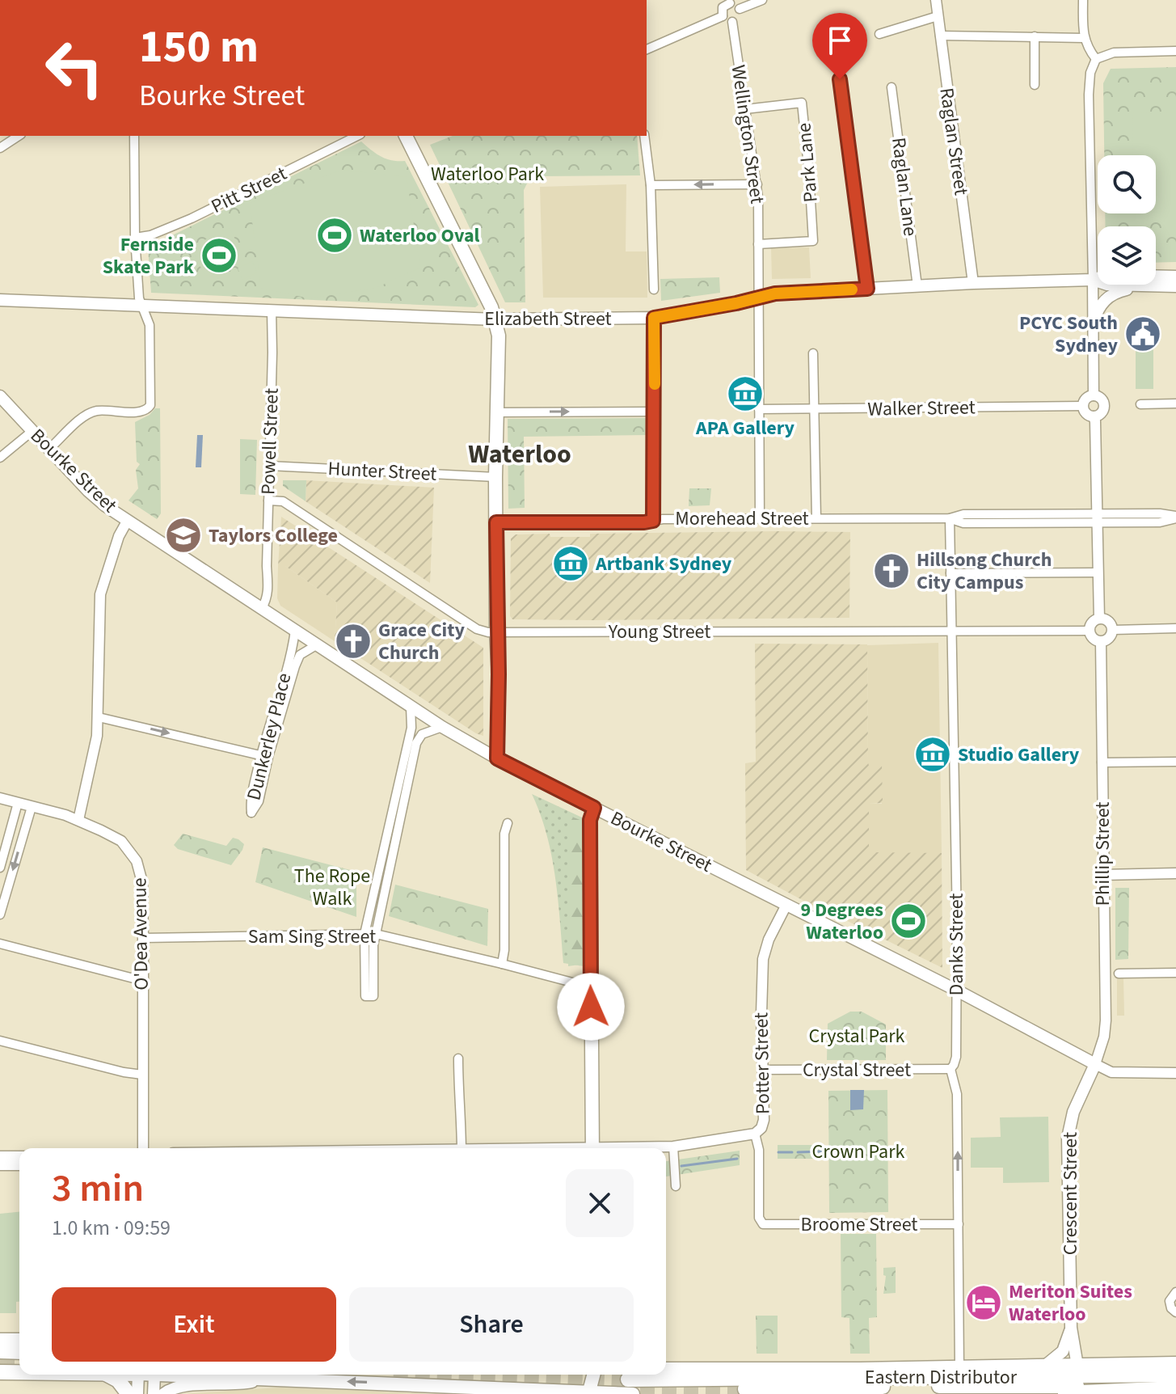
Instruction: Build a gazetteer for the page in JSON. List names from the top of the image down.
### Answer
{
  "streets": {
    "highway": ["Eastern Distributor"],
    "main road": ["Elizabeth Street", "Bourke Street", "Crescent Street"],
    "street": [
      "Wellington Street",
      "Raglan Street",
      "Park Lane",
      "Raglan Lane",
      "Pitt Street",
      "Walker Street",
      "Powell Street",
      "Hunter Street",
      "Morehead Street",
      "Young Street",
      "Dunkerley Place",
      "Phillip Street",
      "O'Dea Avenue",
      "Sam Sing Street",
      "Danks Street",
      "Potter Street",
      "Crystal Street",
      "Broome Street"
    ]
  },
  "crossings": [
    ["Wellington Street", "Park Lane"],
    ["Wellington Street", "Elizabeth Street"],
    ["Wellington Street", "Walker Street"],
    ["Wellington Street", "Morehead Street"],
    ["Raglan Street", "Elizabeth Street"],
    ["Raglan Lane", "Elizabeth Street"],
    ["Elizabeth Street", "Powell Street"],
    ["Powell Street", "Bourke Street"],
    ["Powell Street", "Hunter Street"],
    ["Powell Street", "Young Street"],
    ["Bourke Street", "Dunkerley Place"],
    ["Bourke Street", "Phillip Street"],
    ["Bourke Street", "Danks Street"],
    ["Bourke Street", "Potter Street"],
    ["Bourke Street", "Crescent Street"],
    ["Morehead Street", "Danks Street"],
    ["Young Street", "Phillip Street"],
    ["Young Street", "Danks Street"],
    ["Phillip Street", "Crescent Street"],
    ["O'Dea Avenue", "Sam Sing Street"],
    ["Danks Street", "Crystal Street"],
    ["Danks Street", "Broome Street"],
    ["Potter Street", "Crystal Street"],
    ["Potter Street", "Broome Street"]
  ],
  "districts": ["Waterloo"],
  "parks": [
    "Waterloo Park",
    "The Rope Walk",
    "Crystal Park",
    "Crown Park"
  ],
  "places": {
    "sports": ["Waterloo Oval", "Fernside Skate Park", "9 Degrees Waterloo"],
    "public building": ["PCYC South Sydney"],
    "museum": ["APA Gallery", "Artbank Sydney", "Studio Gallery"],
    "school or university": ["Taylors College"],
    "church": ["Hillsong Church City Campus", "Grace City Church"],
    "hotel": ["Meriton Suites Waterloo"]
  },
  "page": {
    "turn": ["150 m", "Bourke Street"],
    "heading": ["3 min", "1.0 km · 09:59"],
    "buttons": ["Exit", "Share"]
  }
}
